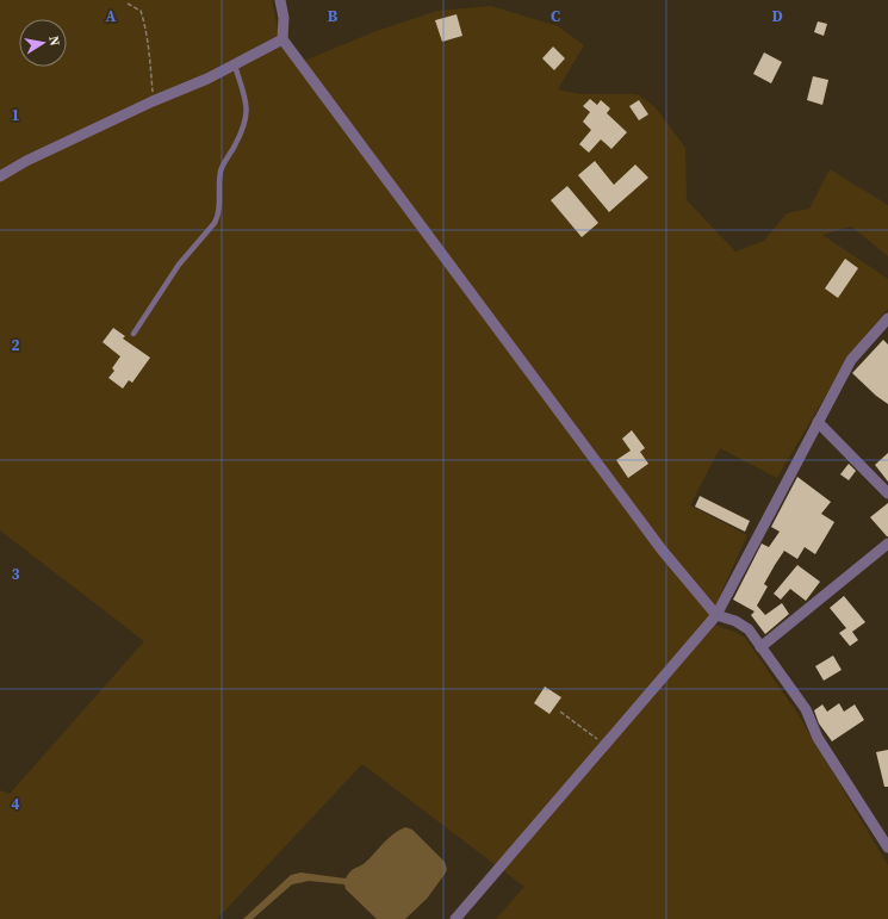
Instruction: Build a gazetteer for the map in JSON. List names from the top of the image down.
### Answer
{
  "north": "right",
  "grid": {
    "columns": [
      "A",
      "B",
      "C",
      "D"
    ],
    "rows": [
      "1",
      "2",
      "3",
      "4"
    ]
  }
}
